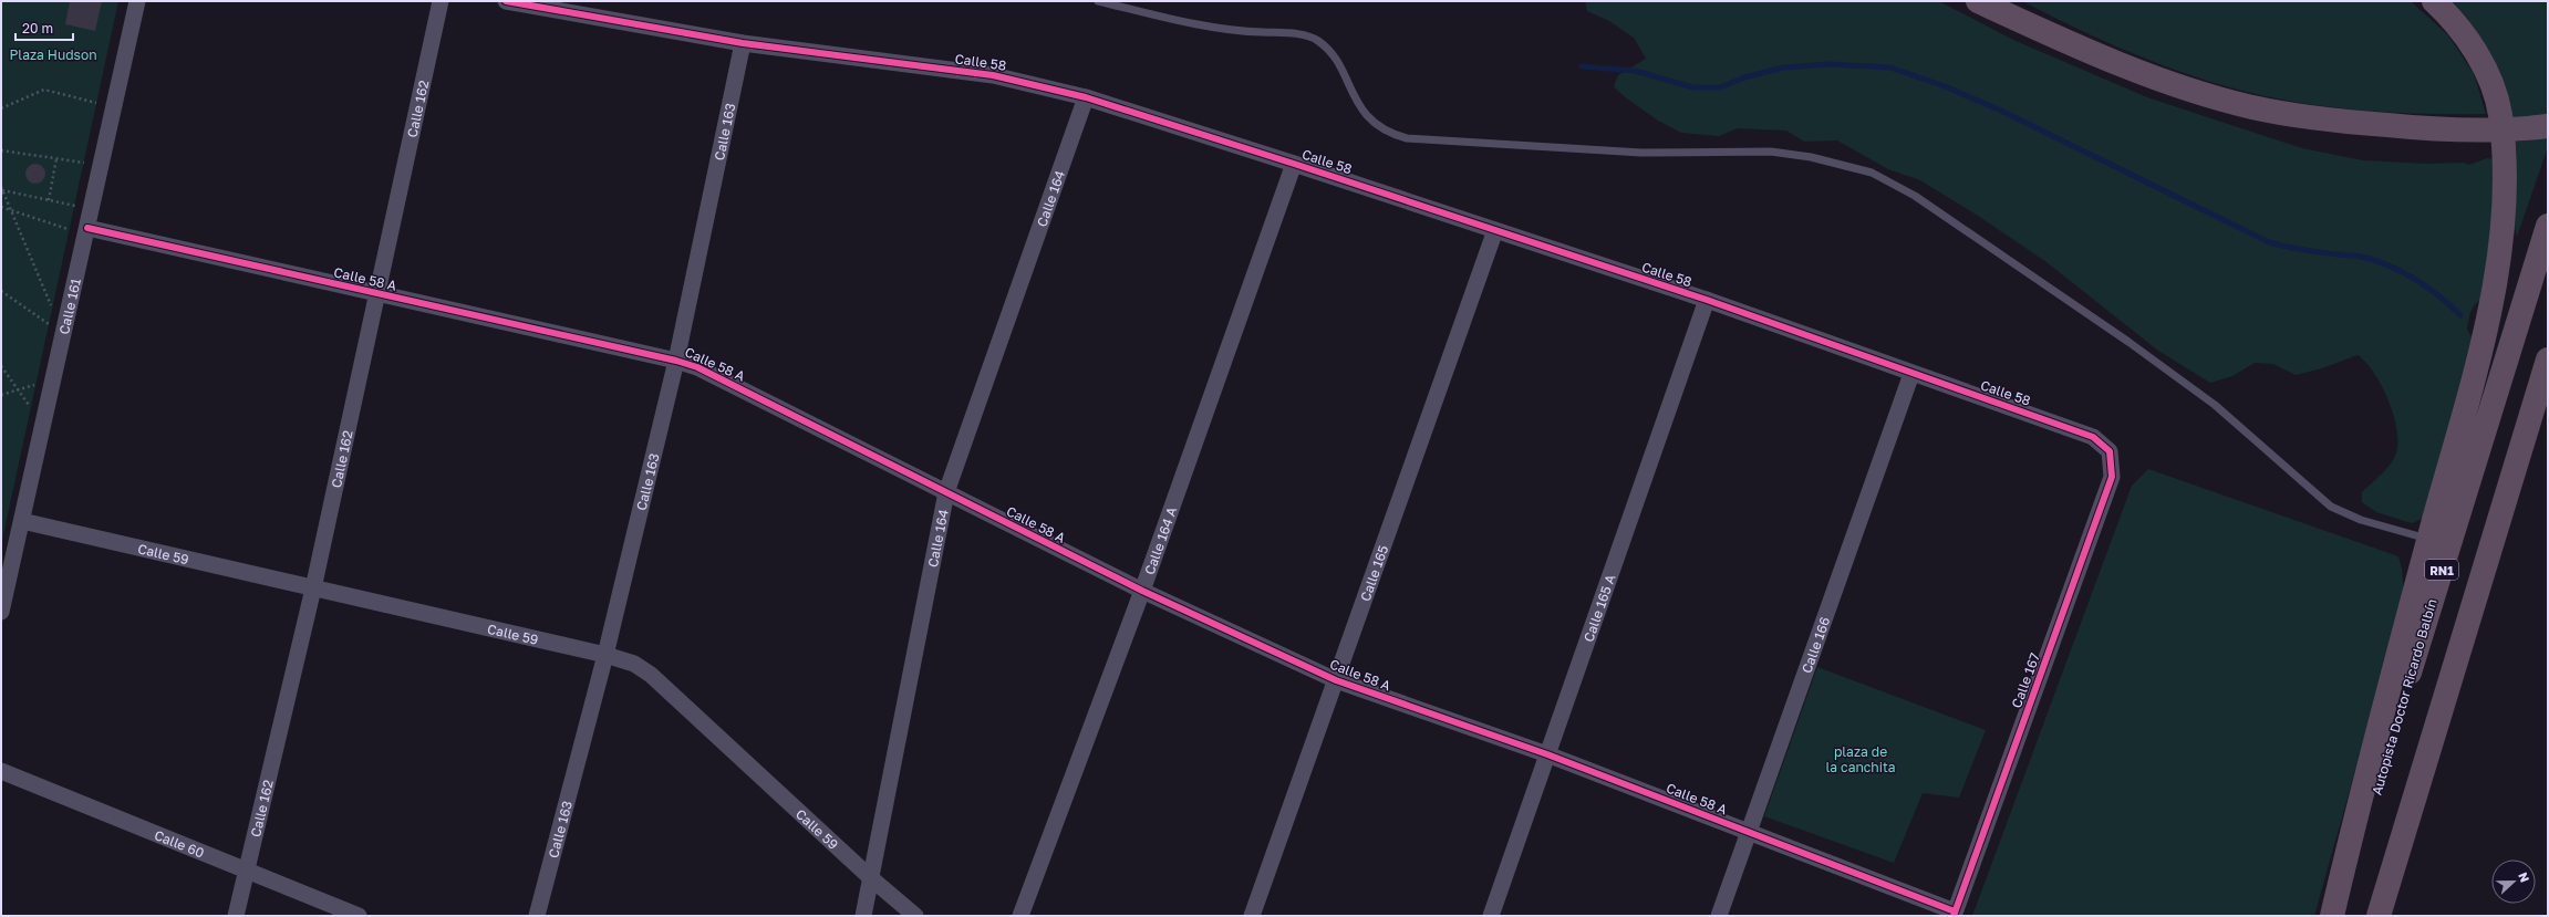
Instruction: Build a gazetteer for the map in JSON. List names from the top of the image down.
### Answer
{
  "streets": {
    "highway": ["RN1", "Autopista Doctor Ricardo Balbín"],
    "street": [
      "Calle 58",
      "Calle 162",
      "Calle 163",
      "Calle 164",
      "Calle 58 A",
      "Calle 161",
      "Calle 164 A",
      "Calle 59",
      "Calle 165",
      "Calle 165 A",
      "Calle 166",
      "Calle 167",
      "Calle 60"
    ]
  },
  "crossings": [
    ["Calle 58", "Calle 163"],
    ["Calle 58", "Calle 164"],
    ["Calle 58", "Calle 164 A"],
    ["Calle 58", "Calle 165"],
    ["Calle 58", "Calle 165 A"],
    ["Calle 58", "Calle 166"],
    ["Calle 58", "Calle 167"],
    ["Calle 162", "Calle 58 A"],
    ["Calle 162", "Calle 59"],
    ["Calle 162", "Calle 60"],
    ["Calle 163", "Calle 58 A"],
    ["Calle 163", "Calle 59"],
    ["Calle 164", "Calle 58 A"],
    ["Calle 164", "Calle 59"],
    ["Calle 58 A", "Calle 161"],
    ["Calle 58 A", "Calle 164 A"],
    ["Calle 58 A", "Calle 165"],
    ["Calle 58 A", "Calle 165 A"],
    ["Calle 58 A", "Calle 166"],
    ["Calle 58 A", "Calle 167"],
    ["Calle 161", "Calle 59"]
  ],
  "parks": ["Plaza Hudson", "plaza de la canchita"],
  "scale_bar": "20 m",
  "north": "right"
}
